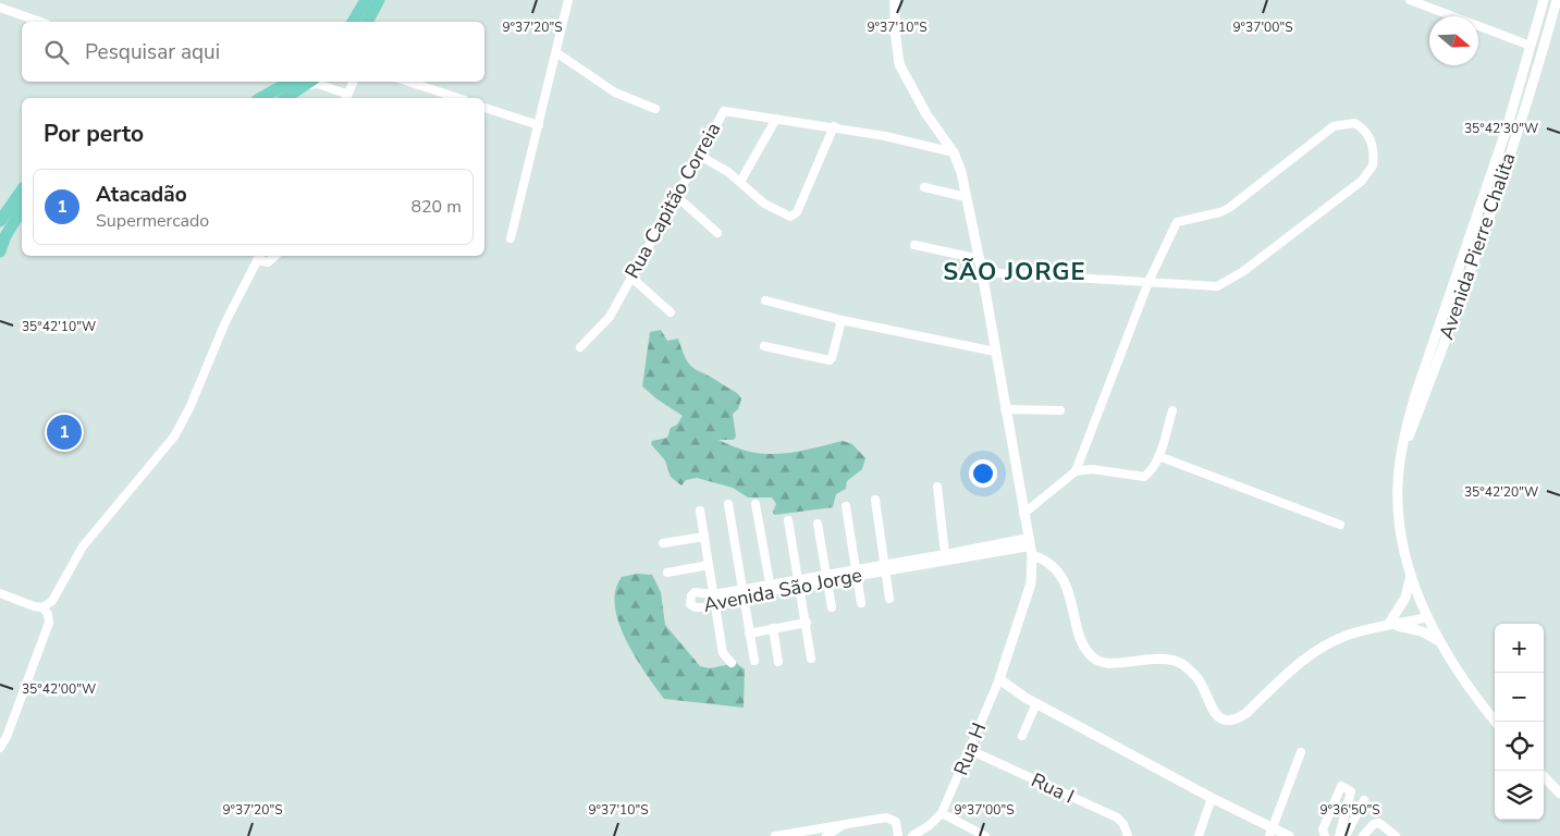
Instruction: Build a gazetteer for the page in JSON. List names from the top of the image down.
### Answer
{
  "streets": {
    "street": [
      "Rua Capitão Correia",
      "Avenida Pierre Chalita",
      "Avenida São Jorge",
      "Rua H",
      "Rua I"
    ]
  },
  "crossings": [
    ["Rua H", "Rua I"]
  ],
  "districts": ["SÃO JORGE"],
  "north": "right",
  "page": {
    "search": "Pesquisar aqui",
    "heading": "Por perto",
    "list": [
      {
        "mark": "1",
        "name": "Atacadão",
        "note": "Supermercado",
        "value": "820 m"
      }
    ],
    "pins": "1",
    "map_buttons": ["+", "−"]
  },
  "coordinates": [
    "9°37'20\"S",
    "9°37'10\"S",
    "9°37'00\"S",
    "35°42'30\"W",
    "35°42'10\"W",
    "35°42'20\"W",
    "35°42'00\"W",
    "9°36'50\"S"
  ]
}
